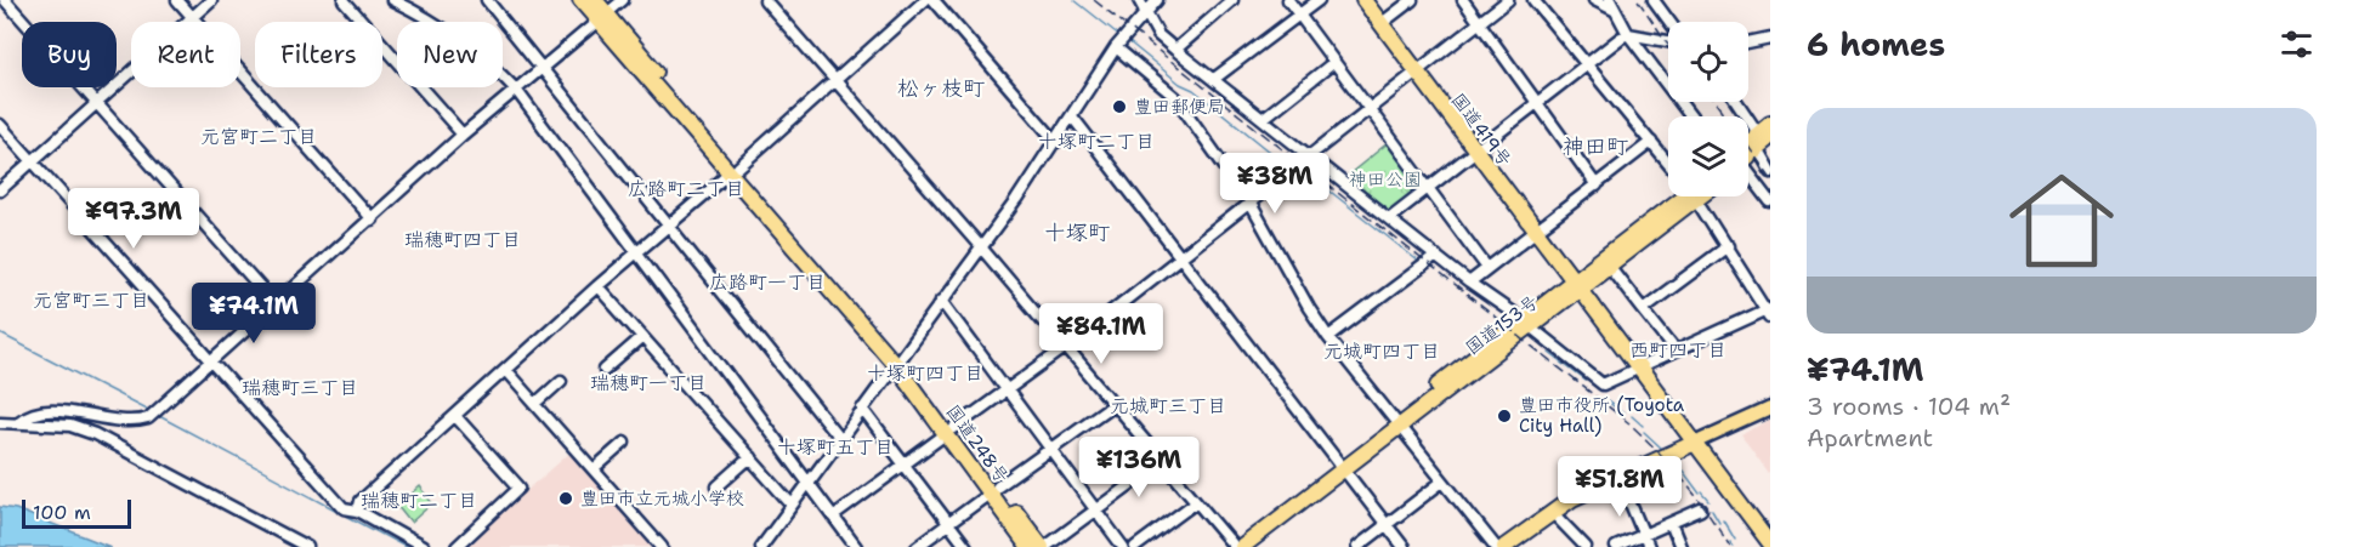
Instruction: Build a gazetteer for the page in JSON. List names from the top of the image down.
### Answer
{
  "streets": {
    "highway": ["国道419号", "国道153号", "国道248号"]
  },
  "crossings": [
    ["国道419号", "国道153号"]
  ],
  "districts": [
    "松ヶ枝町",
    "元宮町二丁目",
    "十塚町二丁目",
    "神田町",
    "広路町二丁目",
    "十塚町",
    "瑞穂町四丁目",
    "広路町一丁目",
    "元宮町三丁目",
    "西町四丁目",
    "元城町四丁目",
    "十塚町四丁目",
    "瑞穂町一丁目",
    "瑞穂町三丁目",
    "元城町三丁目",
    "十塚町五丁目",
    "瑞穂町二丁目"
  ],
  "parks": ["神田公園"],
  "places": ["豊田郵便局", "豊田市役所 (Toyota City Hall)", "豊田市立元城小学校"],
  "scale_bar": "100 m",
  "page": {
    "heading": "6 homes",
    "chip": [
      "Buy",
      "Rent",
      "Filters",
      "New"
    ],
    "list": [
      {
        "name": "¥74.1M",
        "note": "3 rooms · 104 m² · Apartment"
      }
    ],
    "price": [
      "¥38M",
      "¥97.3M",
      "¥74.1M",
      "¥84.1M",
      "¥136M",
      "¥51.8M"
    ],
    "scale": "100 m"
  }
}
